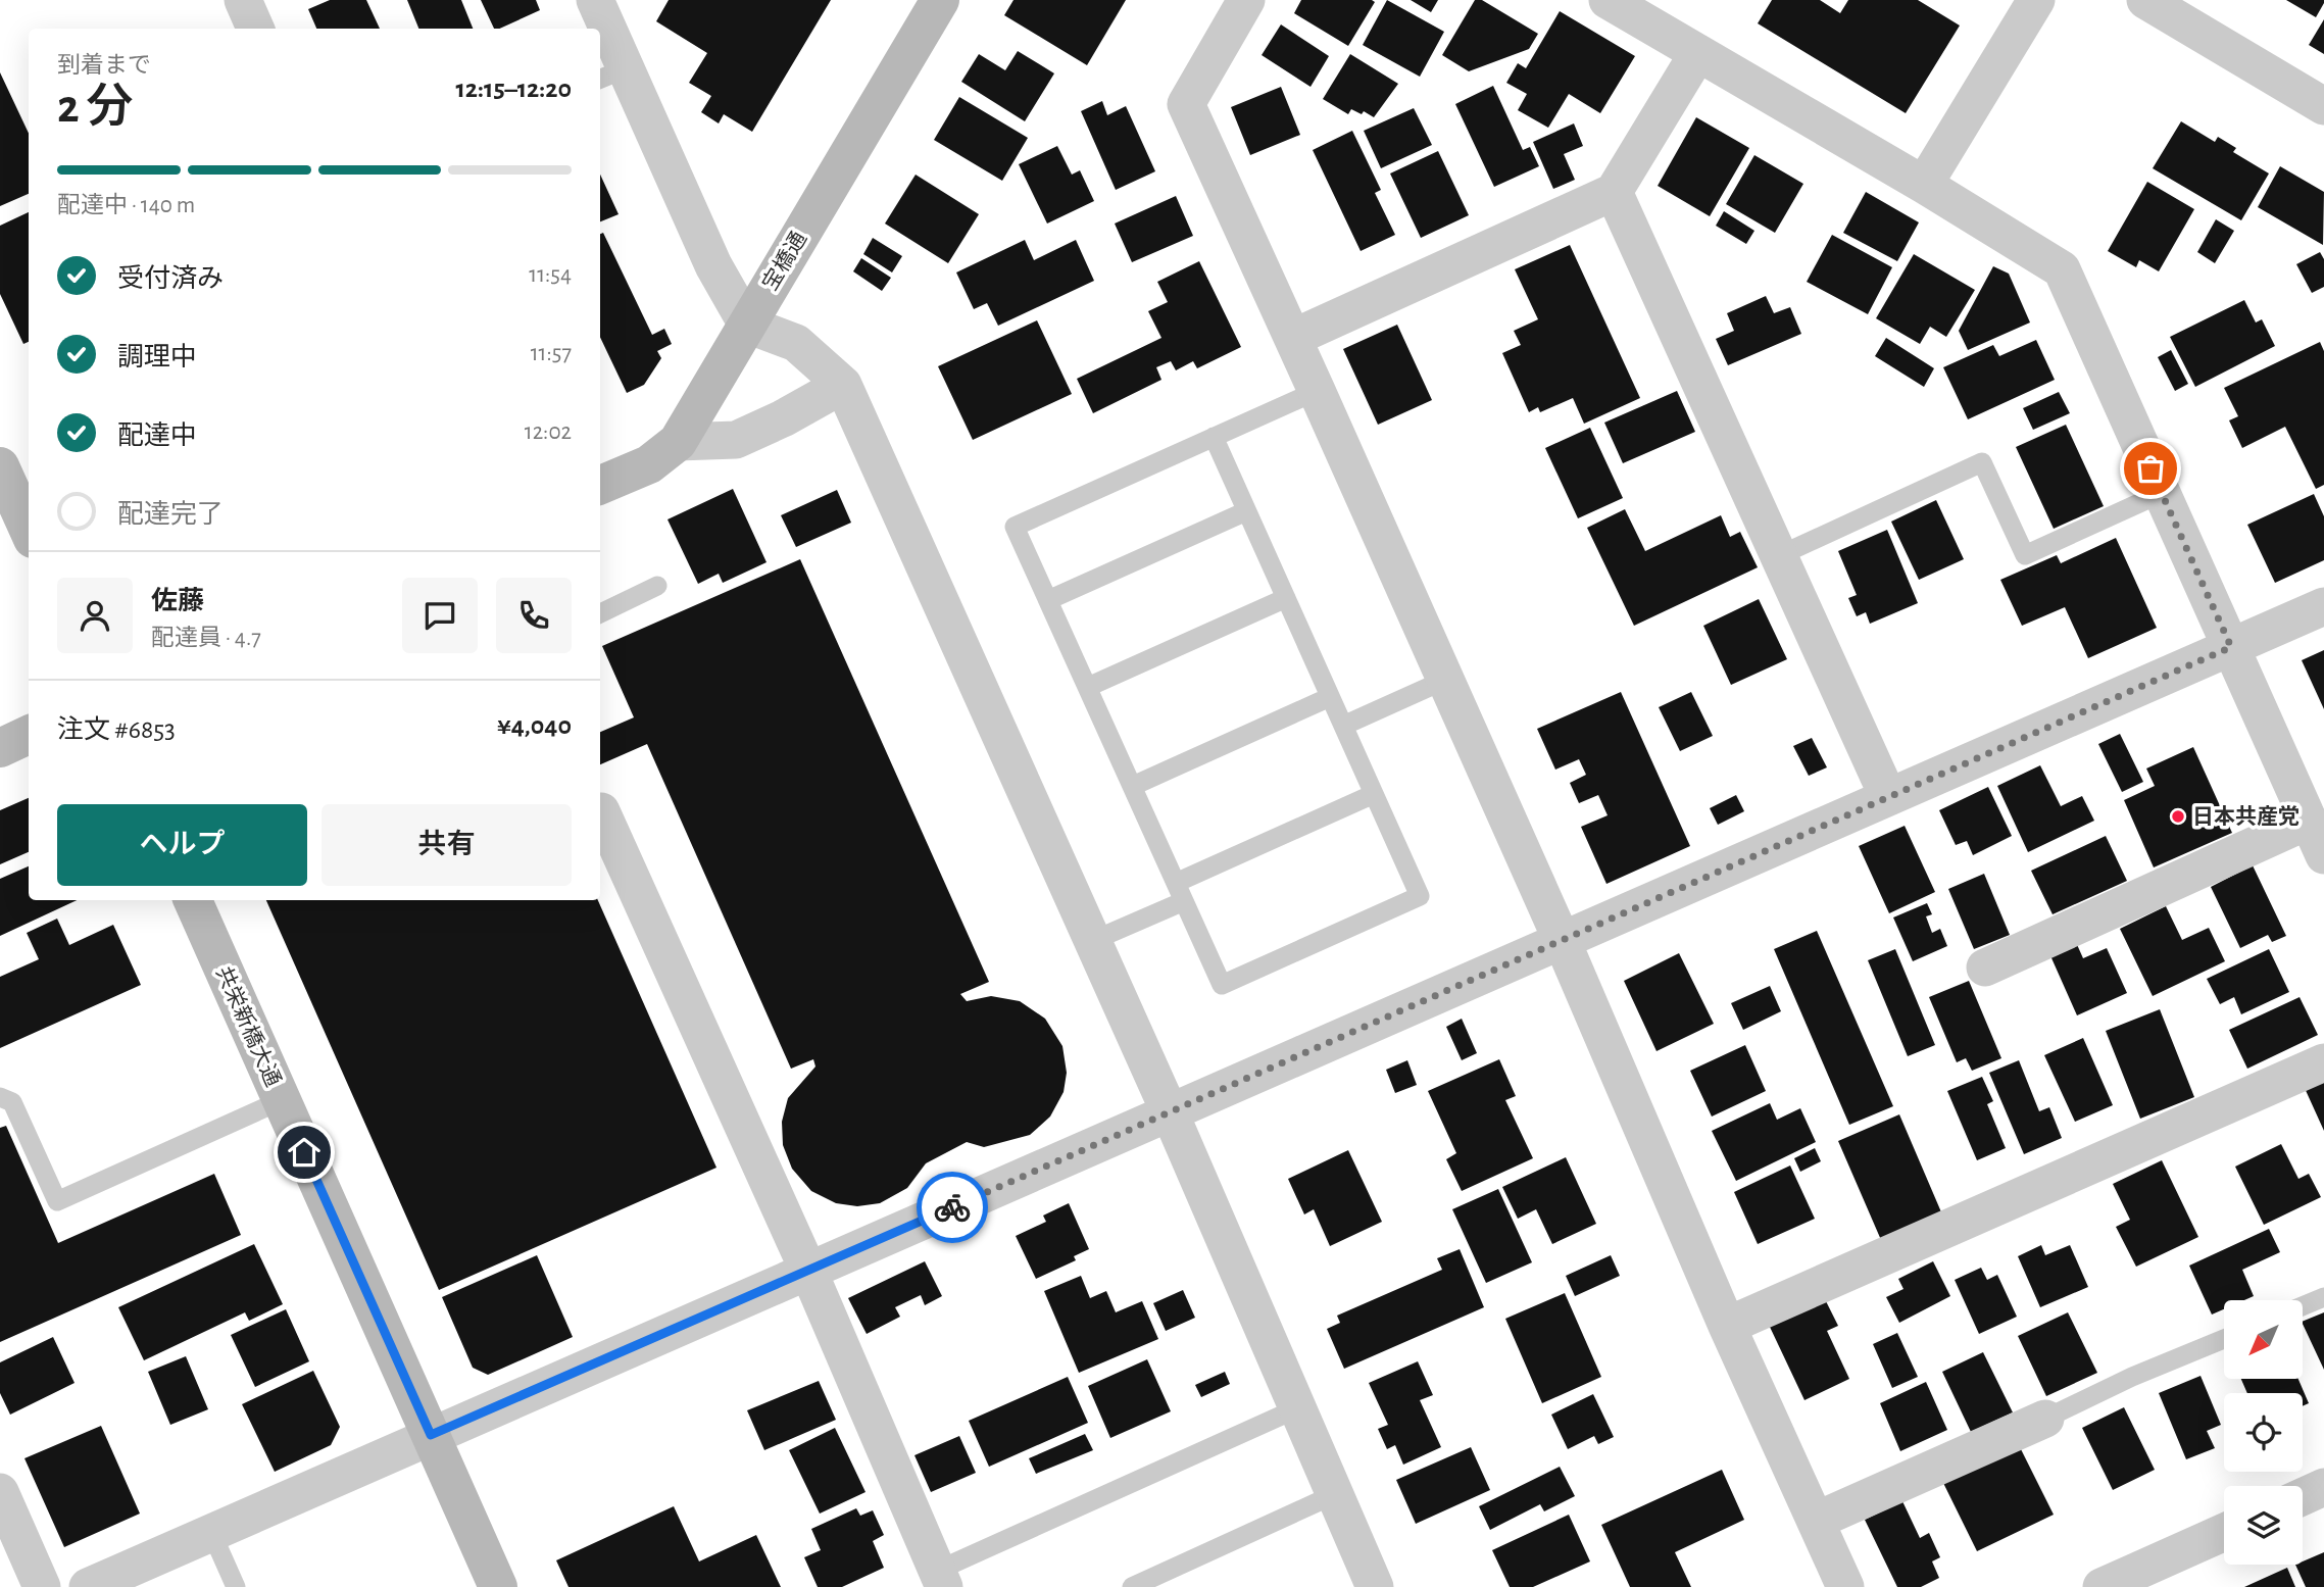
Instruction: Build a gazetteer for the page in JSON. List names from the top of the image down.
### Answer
{
  "streets": {
    "street": ["宝橋通", "共栄新橋大通"]
  },
  "places": ["日本共産党"],
  "north": "bottom left",
  "page": {
    "heading": ["2 分", "到着まで", "12:15–12:20"],
    "panel": [
      "佐藤",
      "配達員 · 4.7",
      "注文 #6853",
      "¥4,040"
    ],
    "bar": "配達中 · 140 m",
    "list": [
      ["受付済み", "11:54"],
      ["調理中", "11:57"],
      ["配達中", "12:02"],
      "配達完了"
    ],
    "buttons": ["ヘルプ", "共有"]
  }
}
